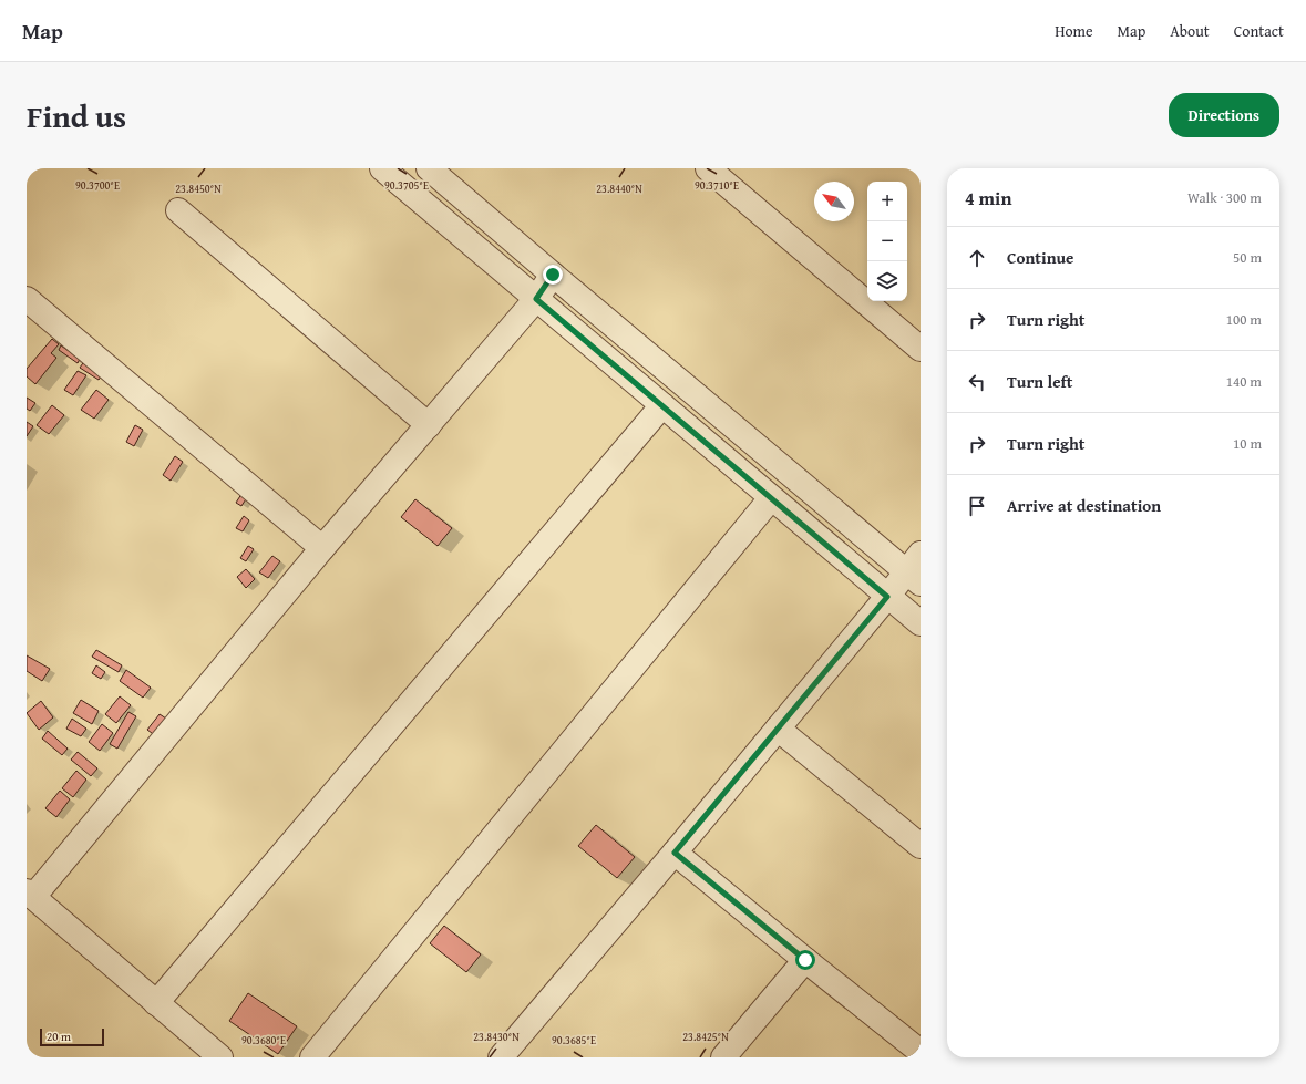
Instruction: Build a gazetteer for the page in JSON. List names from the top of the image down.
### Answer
{
  "scale_bar": "20 m",
  "north": "top left",
  "page": {
    "header": "Map",
    "nav": [
      "Home",
      "Map",
      "About",
      "Contact"
    ],
    "title": "Find us",
    "buttons": "Directions",
    "heading": ["4 min", "Walk · 300 m"],
    "map_buttons": ["+", "−"],
    "list": [
      ["Continue", "50 m"],
      ["Turn right", "100 m"],
      ["Turn left", "140 m"],
      ["Turn right", "10 m"],
      "Arrive at destination"
    ],
    "scale": "20 m"
  },
  "coordinates": [
    "90.3710°E",
    "90.3700°E",
    "90.3705°E",
    "23.8450°N",
    "23.8440°N",
    "23.8430°N",
    "23.8425°N",
    "90.3680°E",
    "90.3685°E"
  ]
}
